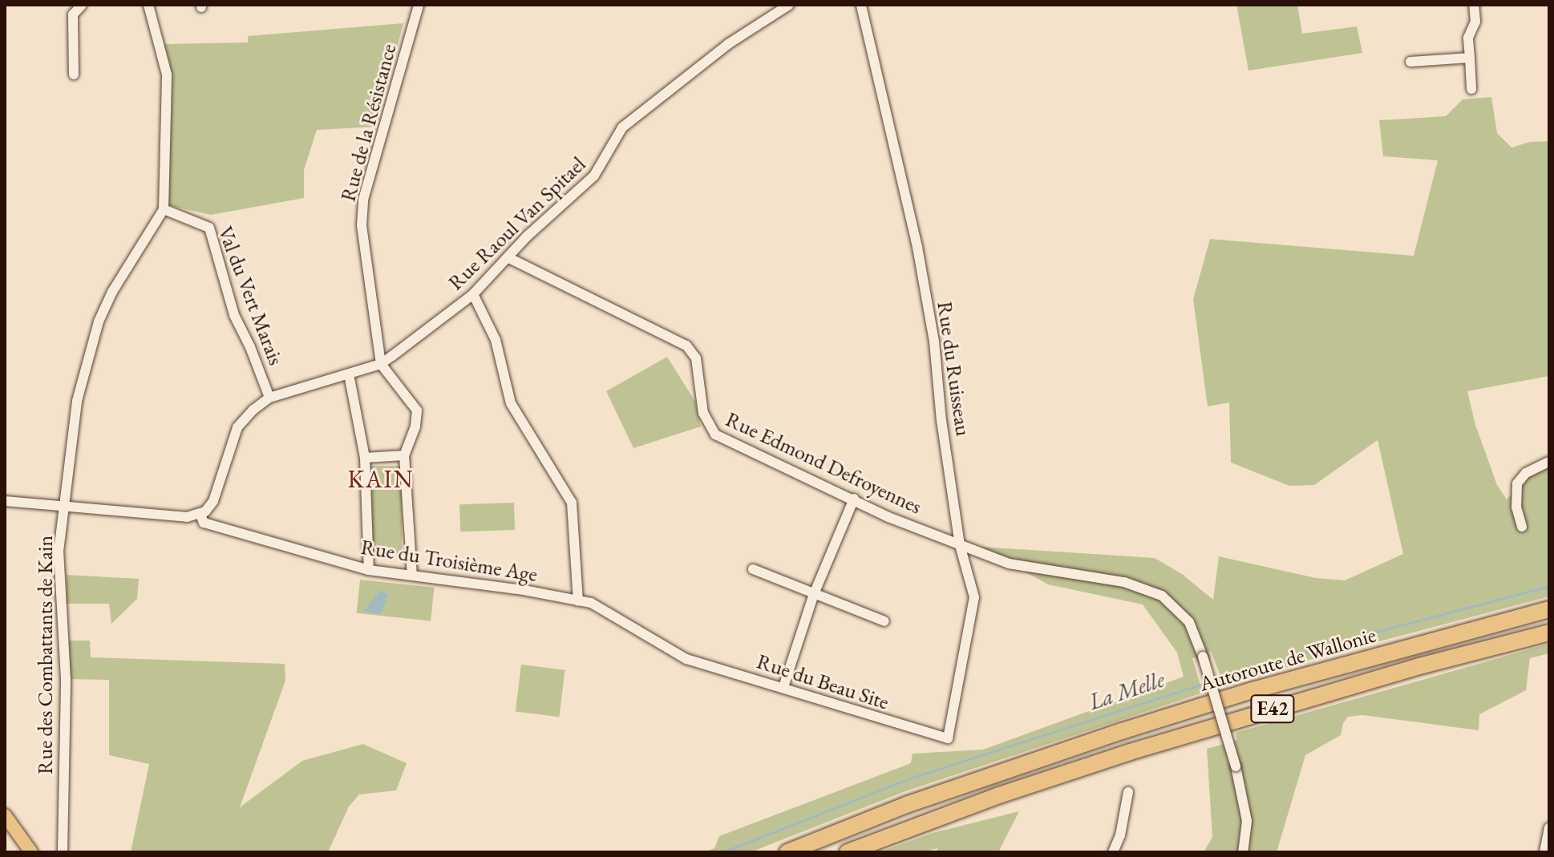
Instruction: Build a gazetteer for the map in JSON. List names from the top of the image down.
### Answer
{
  "streets": {
    "highway": ["Autoroute de Wallonie", "E42"],
    "street": [
      "Rue de la Résistance",
      "Rue Raoul Van Spitael",
      "Val du Vert Marais",
      "Rue du Ruisseau",
      "Rue Edmond Defroyennes",
      "Rue du Troisième Age",
      "Rue des Combattants de Kain",
      "Rue du Beau Site"
    ]
  },
  "crossings": [
    ["Rue de la Résistance", "Rue Raoul Van Spitael"],
    ["Rue Raoul Van Spitael", "Val du Vert Marais"],
    ["Rue Raoul Van Spitael", "Rue Edmond Defroyennes"],
    ["Val du Vert Marais", "Rue des Combattants de Kain"],
    ["Rue du Ruisseau", "Rue Edmond Defroyennes"],
    ["Rue du Ruisseau", "Rue du Beau Site"],
    ["Rue du Troisième Age", "Rue du Beau Site"]
  ],
  "districts": ["KAIN"],
  "water": ["La Melle"]
}
